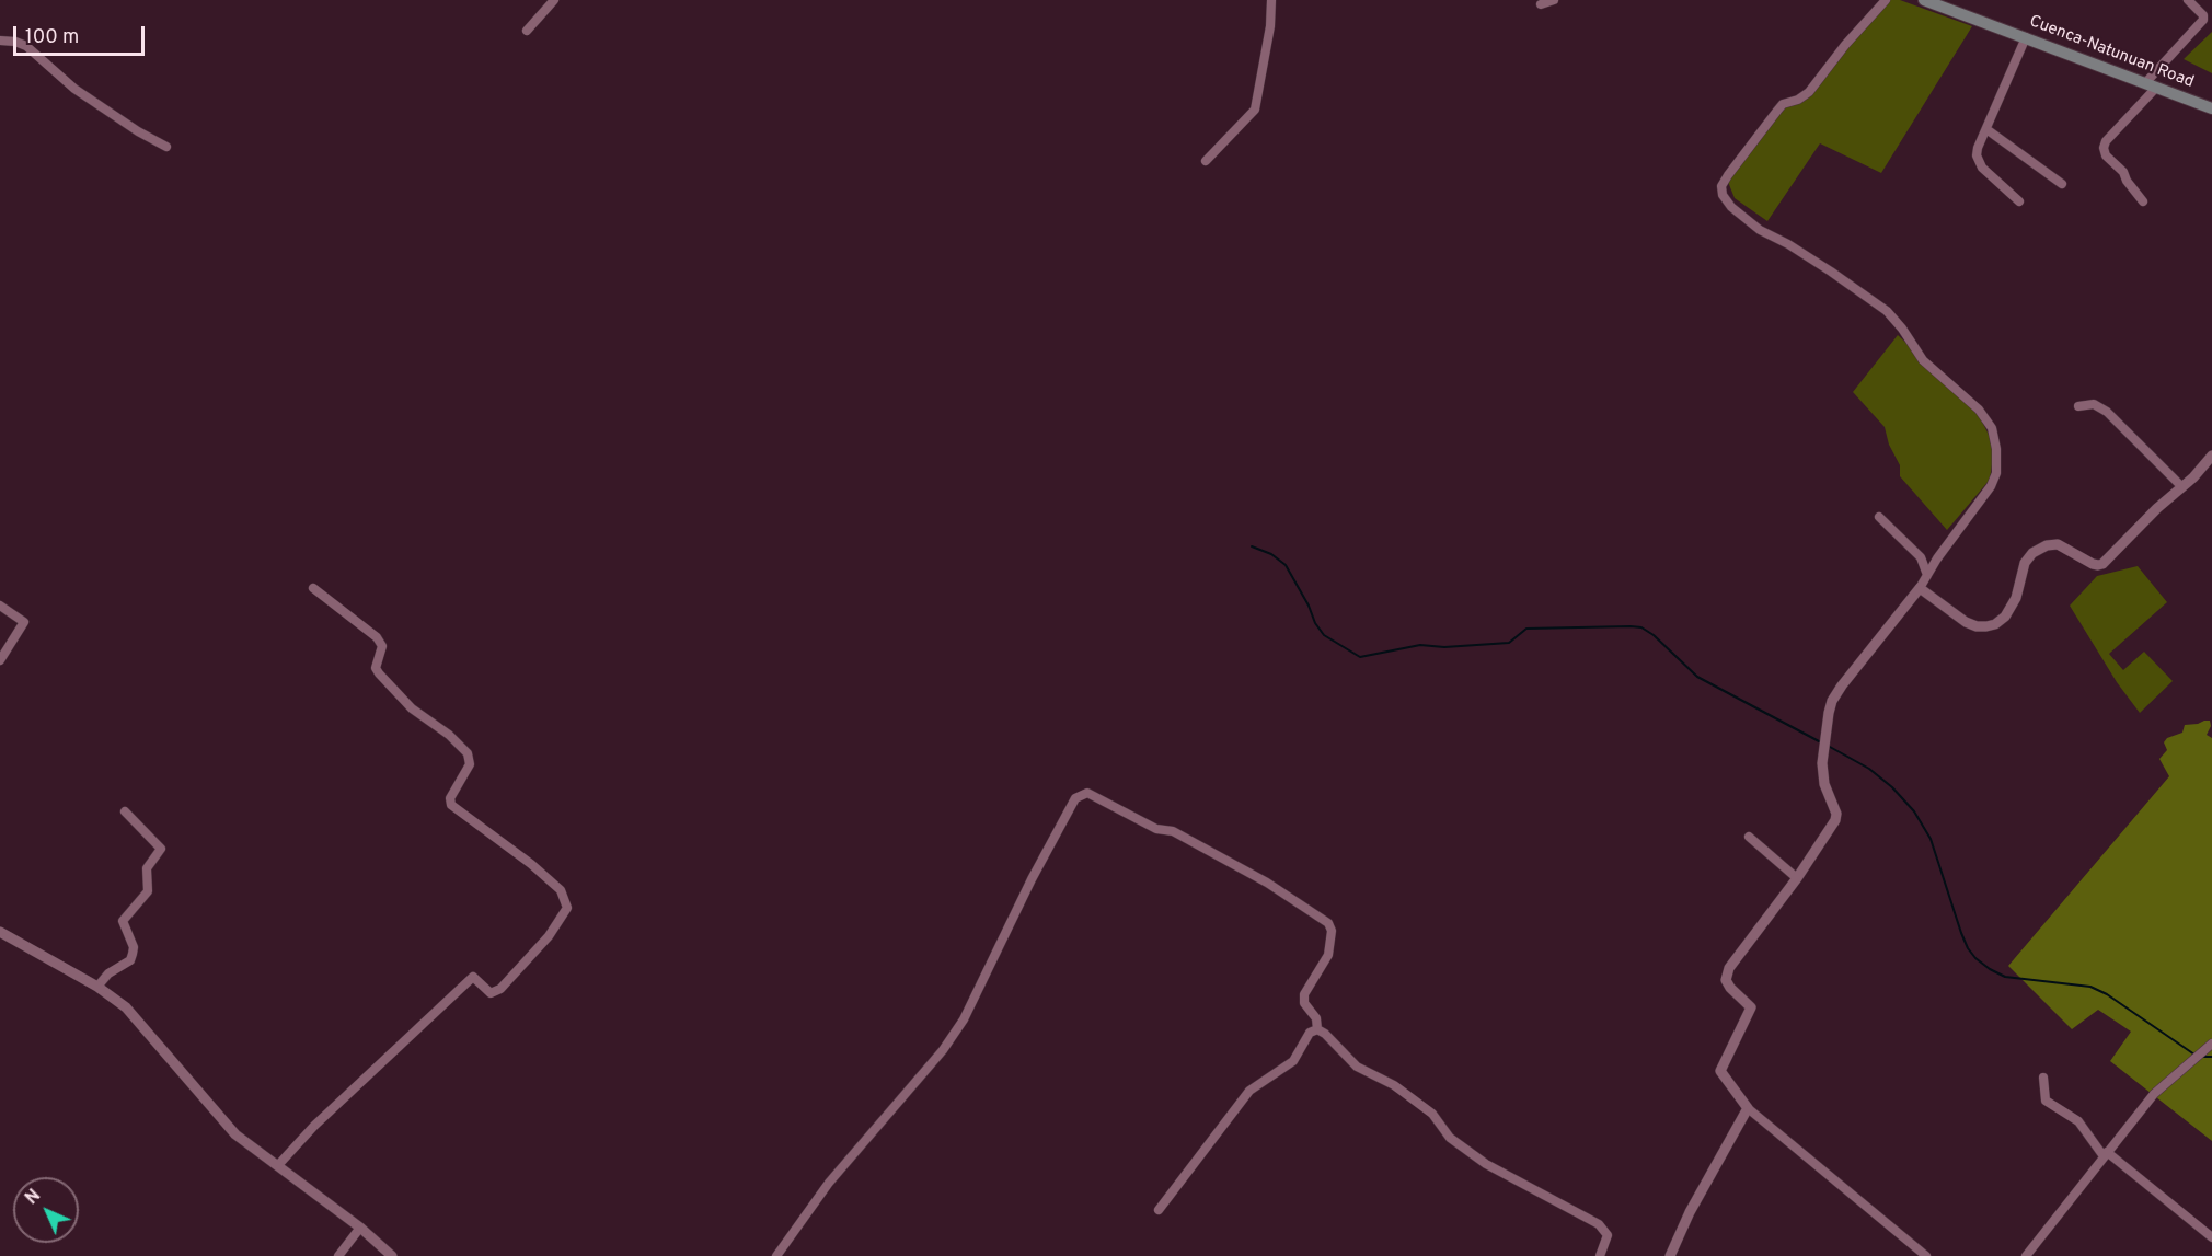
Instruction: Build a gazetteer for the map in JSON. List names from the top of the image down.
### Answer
{
  "streets": {
    "main road": ["Cuenca-Natunuan Road"]
  },
  "scale_bar": "100 m",
  "north": "top left"
}
